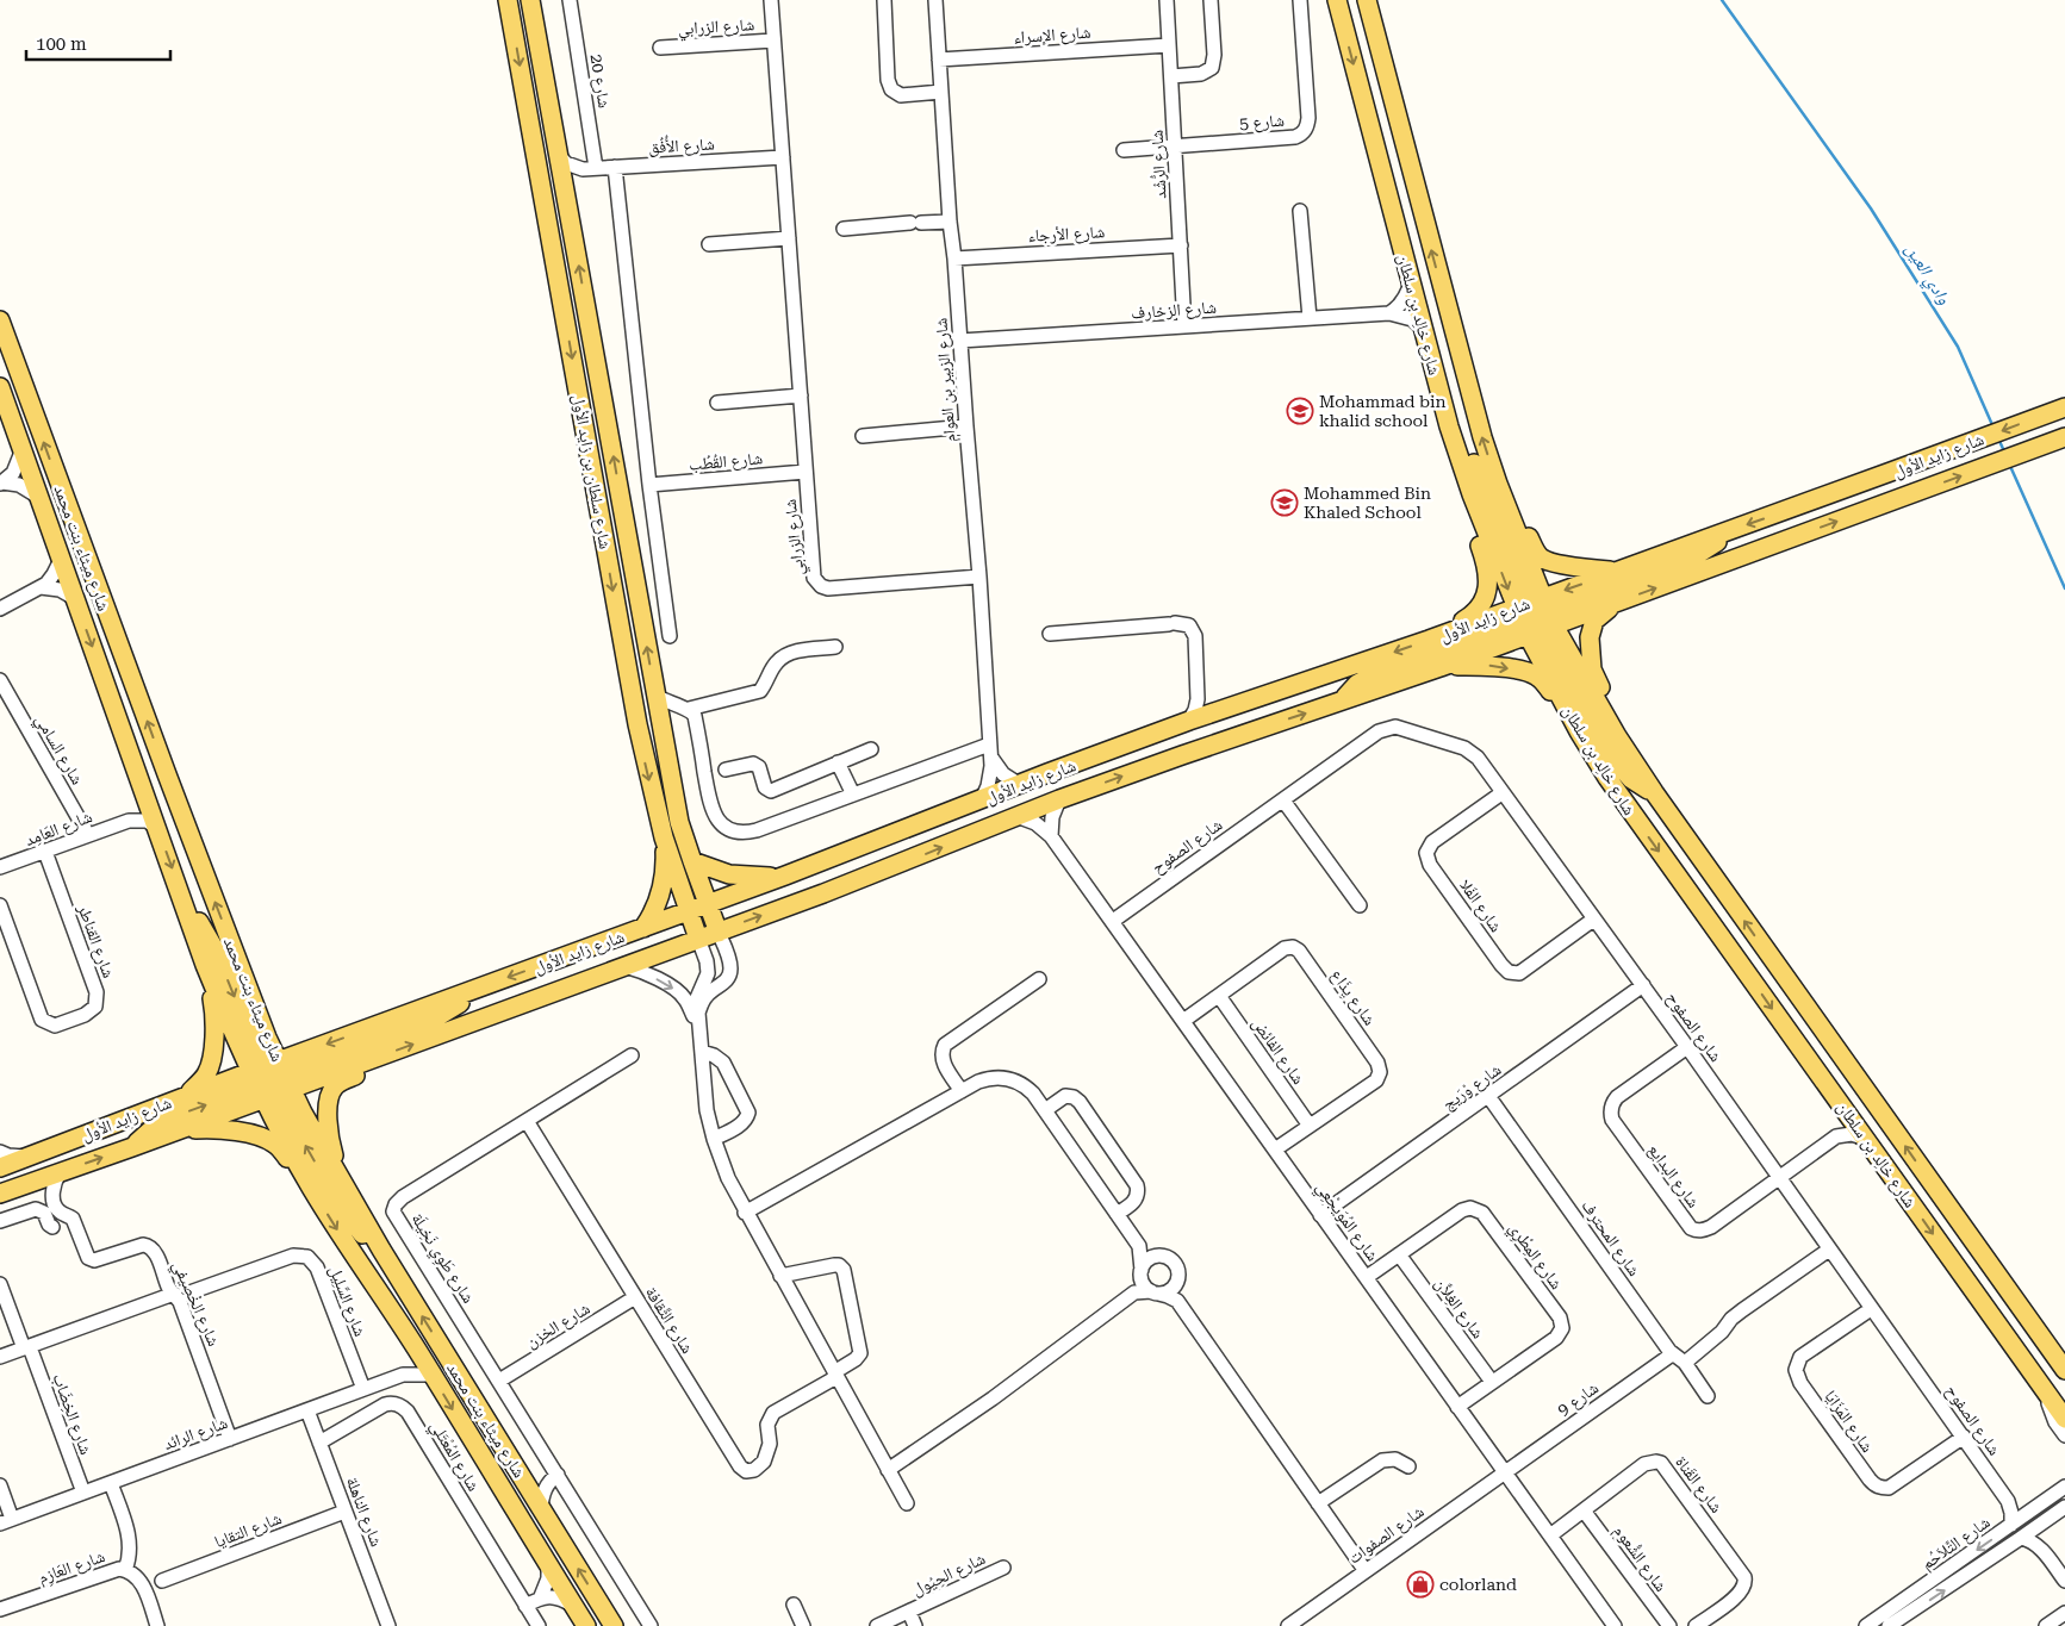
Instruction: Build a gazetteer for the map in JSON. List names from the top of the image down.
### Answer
{
  "streets": {
    "main road": [
      "شارع خالِد بن سلطان",
      "شارع زايد الأول",
      "شارع سلطان بن زايد الأول",
      "شارع ميثاء بنت محمد"
    ],
    "street": [
      "شارع الزرابي",
      "شارع الإسراء",
      "شارع 20",
      "شارع 5",
      "شارع الأُفُق",
      "شارع الرُّشْد",
      "شارع الأرجاء",
      "شارع الزخارف",
      "شارع الزبير بن العوام",
      "شارع القُطُب",
      "شارع السامي",
      "شارع العَامِد",
      "شارع الصفوح",
      "شارع الفَلا",
      "شارع القناطر",
      "شارع يِذَاع",
      "شارع الفائض",
      "شارع وْرَيج",
      "شارع البدايع",
      "شارع المُوَيجْعِي",
      "شارع المحترف",
      "شارع المِطْرِي",
      "شارع طَوِي نَخِيلَة",
      "شارع السِّلِيل",
      "شارع الخْصِيفي",
      "شارع الغِلاَّن",
      "شارع الثَّقافة",
      "شارع الخزن",
      "شارع 9",
      "شارع الخِضَاب",
      "شارع المَزَايَا",
      "شارع الرائد",
      "شارع المُعْتَلي",
      "شارع القَناة",
      "شارع الناهلة",
      "شارع التقايا",
      "شارع الصفوات",
      "شارع التَّلاَحُم",
      "شارع الشُّعوم",
      "شارع العَازِم",
      "شارع الحِيُول"
    ]
  },
  "crossings": [
    ["شارع الزرابي", "شارع الأُفُق"],
    ["شارع الزرابي", "شارع الزبير بن العوام"],
    ["شارع الزرابي", "شارع القُطُب"],
    ["شارع الإسراء", "شارع الرُّشْد"],
    ["شارع الإسراء", "شارع الزبير بن العوام"],
    ["شارع 20", "شارع الأُفُق"],
    ["شارع 5", "شارع الرُّشْد"],
    ["شارع الرُّشْد", "شارع الأرجاء"],
    ["شارع الرُّشْد", "شارع الزخارف"],
    ["شارع الأرجاء", "شارع الزبير بن العوام"],
    ["شارع الزخارف", "شارع خالِد بن سلطان"],
    ["شارع الزخارف", "شارع الزبير بن العوام"],
    ["شارع خالِد بن سلطان", "شارع زايد الأول"],
    ["شارع الزبير بن العوام", "شارع زايد الأول"],
    ["شارع زايد الأول", "شارع سلطان بن زايد الأول"],
    ["شارع زايد الأول", "شارع ميثاء بنت محمد"],
    ["شارع زايد الأول", "شارع المُوَيجْعِي"],
    ["شارع زايد الأول", "شارع الخْصِيفي"],
    ["شارع ميثاء بنت محمد", "شارع الرائد"],
    ["شارع السامي", "شارع العَامِد"],
    ["شارع العَامِد", "شارع القناطر"],
    ["شارع الصفوح", "شارع الفَلا"],
    ["شارع الصفوح", "شارع وْرَيج"],
    ["شارع الصفوح", "شارع البدايع"],
    ["شارع الصفوح", "شارع المُوَيجْعِي"],
    ["شارع الصفوح", "شارع المَزَايَا"],
    ["شارع الصفوح", "شارع التَّلاَحُم"],
    ["شارع يِذَاع", "شارع الفائض"],
    ["شارع يِذَاع", "شارع المُوَيجْعِي"],
    ["شارع وْرَيج", "شارع المُوَيجْعِي"],
    ["شارع وْرَيج", "شارع المحترف"],
    ["شارع المُوَيجْعِي", "شارع المِطْرِي"],
    ["شارع المُوَيجْعِي", "شارع 9"],
    ["شارع المُوَيجْعِي", "شارع القَناة"],
    ["شارع المُوَيجْعِي", "شارع الصفوات"],
    ["شارع المحترف", "شارع 9"],
    ["شارع المِطْرِي", "شارع الغِلاَّن"],
    ["شارع طَوِي نَخِيلَة", "شارع الثَّقافة"],
    ["شارع طَوِي نَخِيلَة", "شارع الخزن"],
    ["شارع السِّلِيل", "شارع الخْصِيفي"],
    ["شارع السِّلِيل", "شارع الخِضَاب"],
    ["شارع السِّلِيل", "شارع الرائد"],
    ["شارع الخْصِيفي", "شارع الرائد"],
    ["شارع الثَّقافة", "شارع الخزن"],
    ["شارع 9", "شارع الصفوات"],
    ["شارع الخِضَاب", "شارع الرائد"],
    ["شارع الرائد", "شارع الناهلة"],
    ["شارع المُعْتَلي", "شارع الناهلة"],
    ["شارع القَناة", "شارع الشُّعوم"],
    ["شارع الناهلة", "شارع التقايا"]
  ],
  "water": ["وادي العين"],
  "places": {
    "school or university": ["Mohammad bin khalid school", "Mohammed Bin Khaled School"],
    "shop": ["colorland"]
  },
  "scale_bar": "100 m"
}
